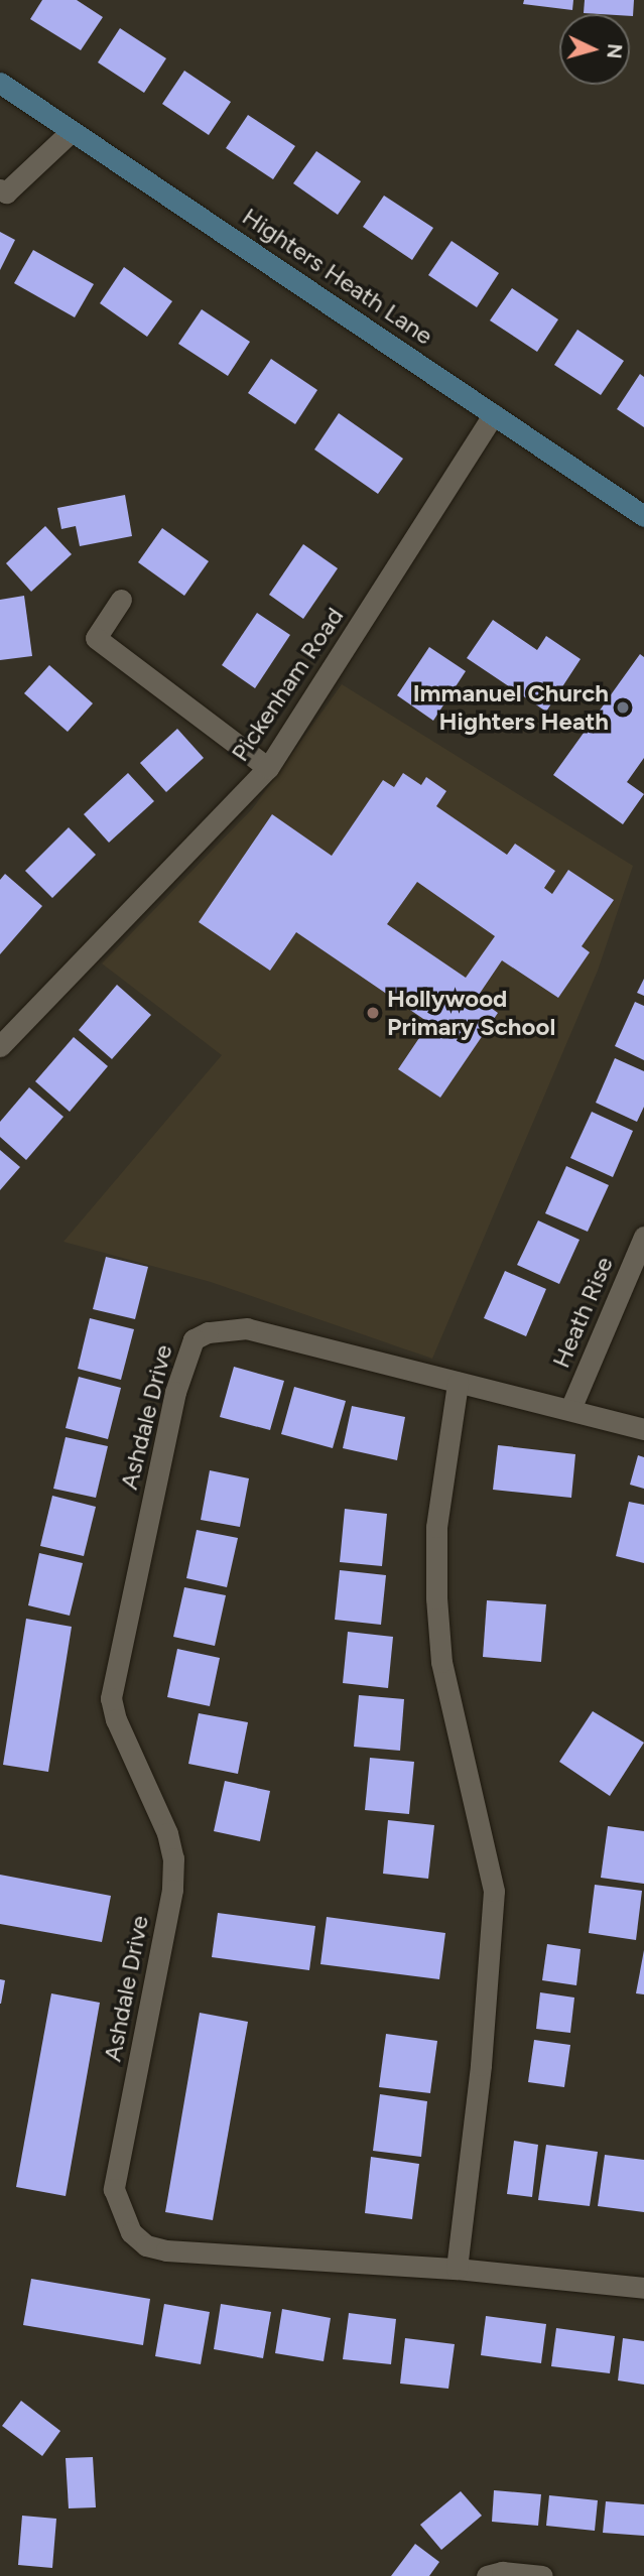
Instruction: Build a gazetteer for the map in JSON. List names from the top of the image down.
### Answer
{
  "streets": {
    "street": [
      "Highters Heath Lane",
      "Pickenham Road",
      "Heath Rise",
      "Ashdale Drive"
    ]
  },
  "crossings": [
    ["Highters Heath Lane", "Pickenham Road"]
  ],
  "places": ["Immanuel Church Highters Heath", "Hollywood Primary School"],
  "north": "right"
}
